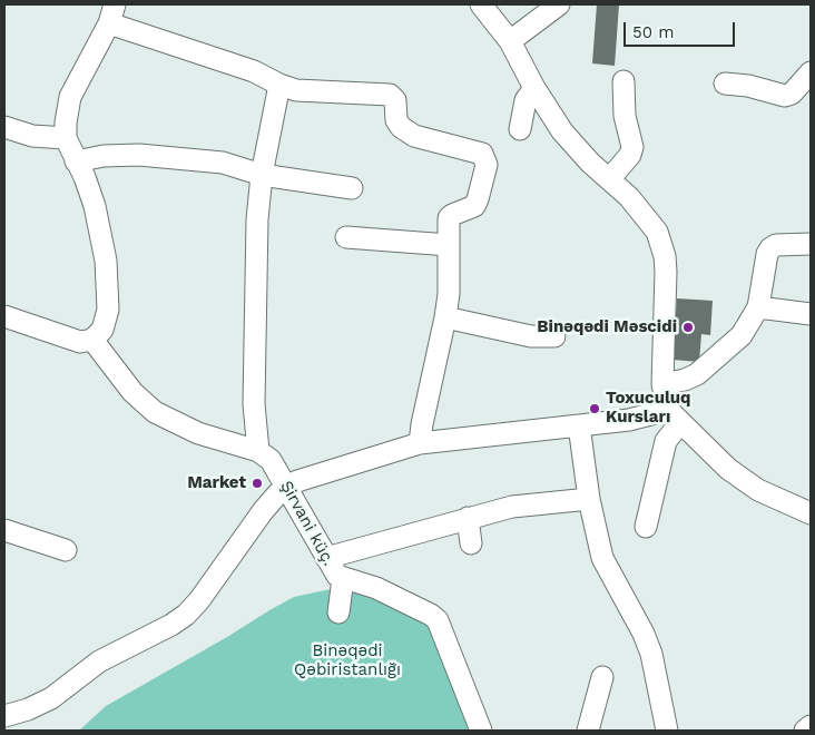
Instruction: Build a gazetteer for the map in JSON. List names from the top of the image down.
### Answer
{
  "streets": {
    "street": ["Şirvani küç."]
  },
  "parks": ["Binəqədi Qəbiristanlığı"],
  "places": ["Binəqədi Məscidi", "Toxuculuq Kursları", "Market"],
  "scale_bar": "50 m"
}
